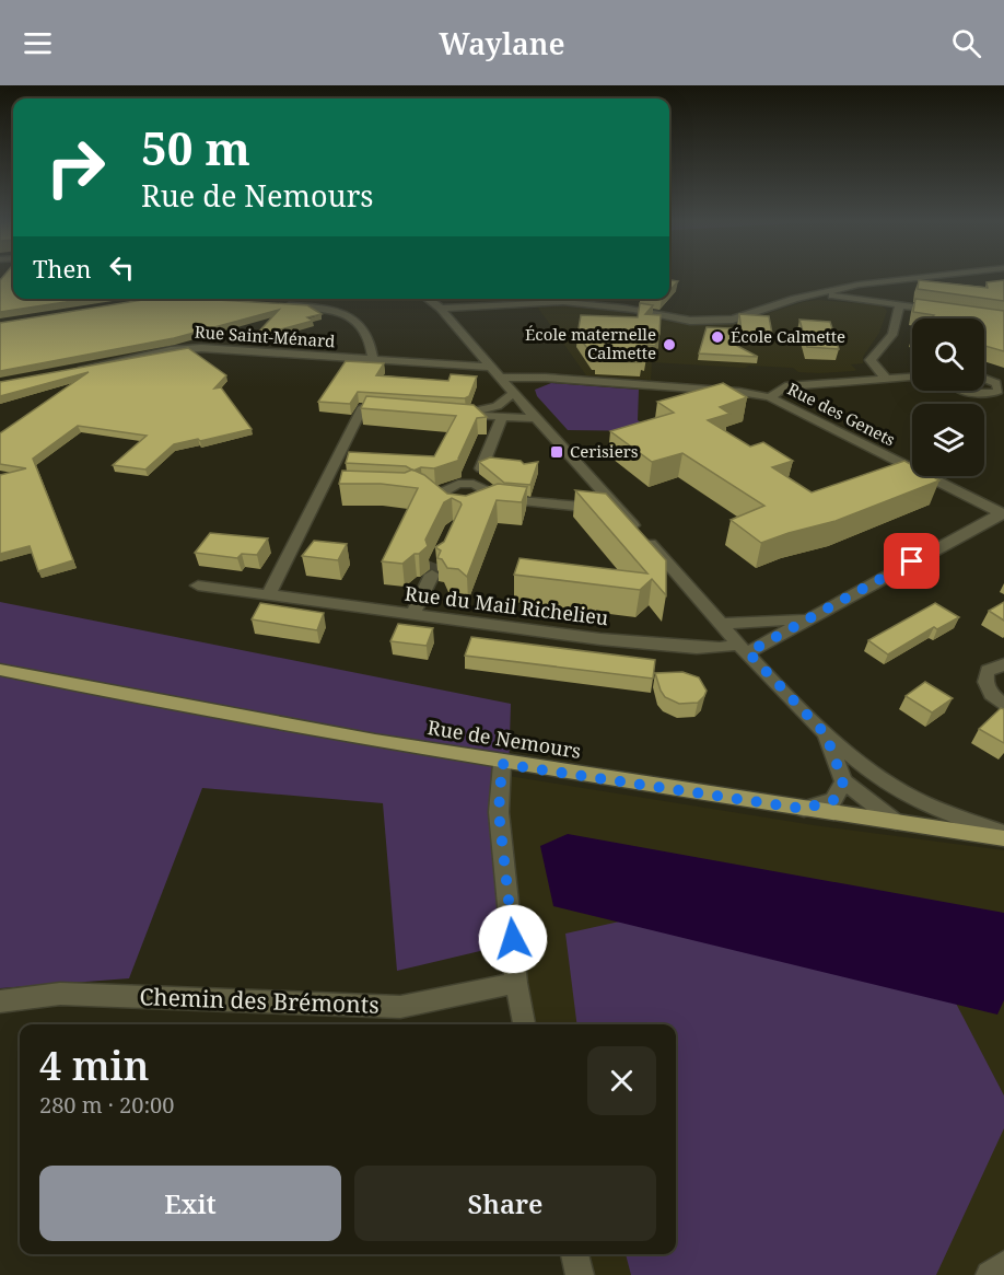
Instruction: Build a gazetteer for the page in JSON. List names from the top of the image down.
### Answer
{
  "streets": {
    "main road": ["Rue de Nemours"],
    "street": [
      "Rue Saint-Ménard",
      "Rue des Genets",
      "Rue du Mail Richelieu",
      "Chemin des Brémonts"
    ]
  },
  "places": {
    "other": ["École Calmette", "École maternelle Calmette"],
    "transit": ["Cerisiers"]
  },
  "page": {
    "header": "Waylane",
    "turn": ["50 m", "Rue de Nemours"],
    "then": "Then",
    "heading": ["4 min", "280 m · 20:00"],
    "buttons": ["Exit", "Share"]
  }
}
